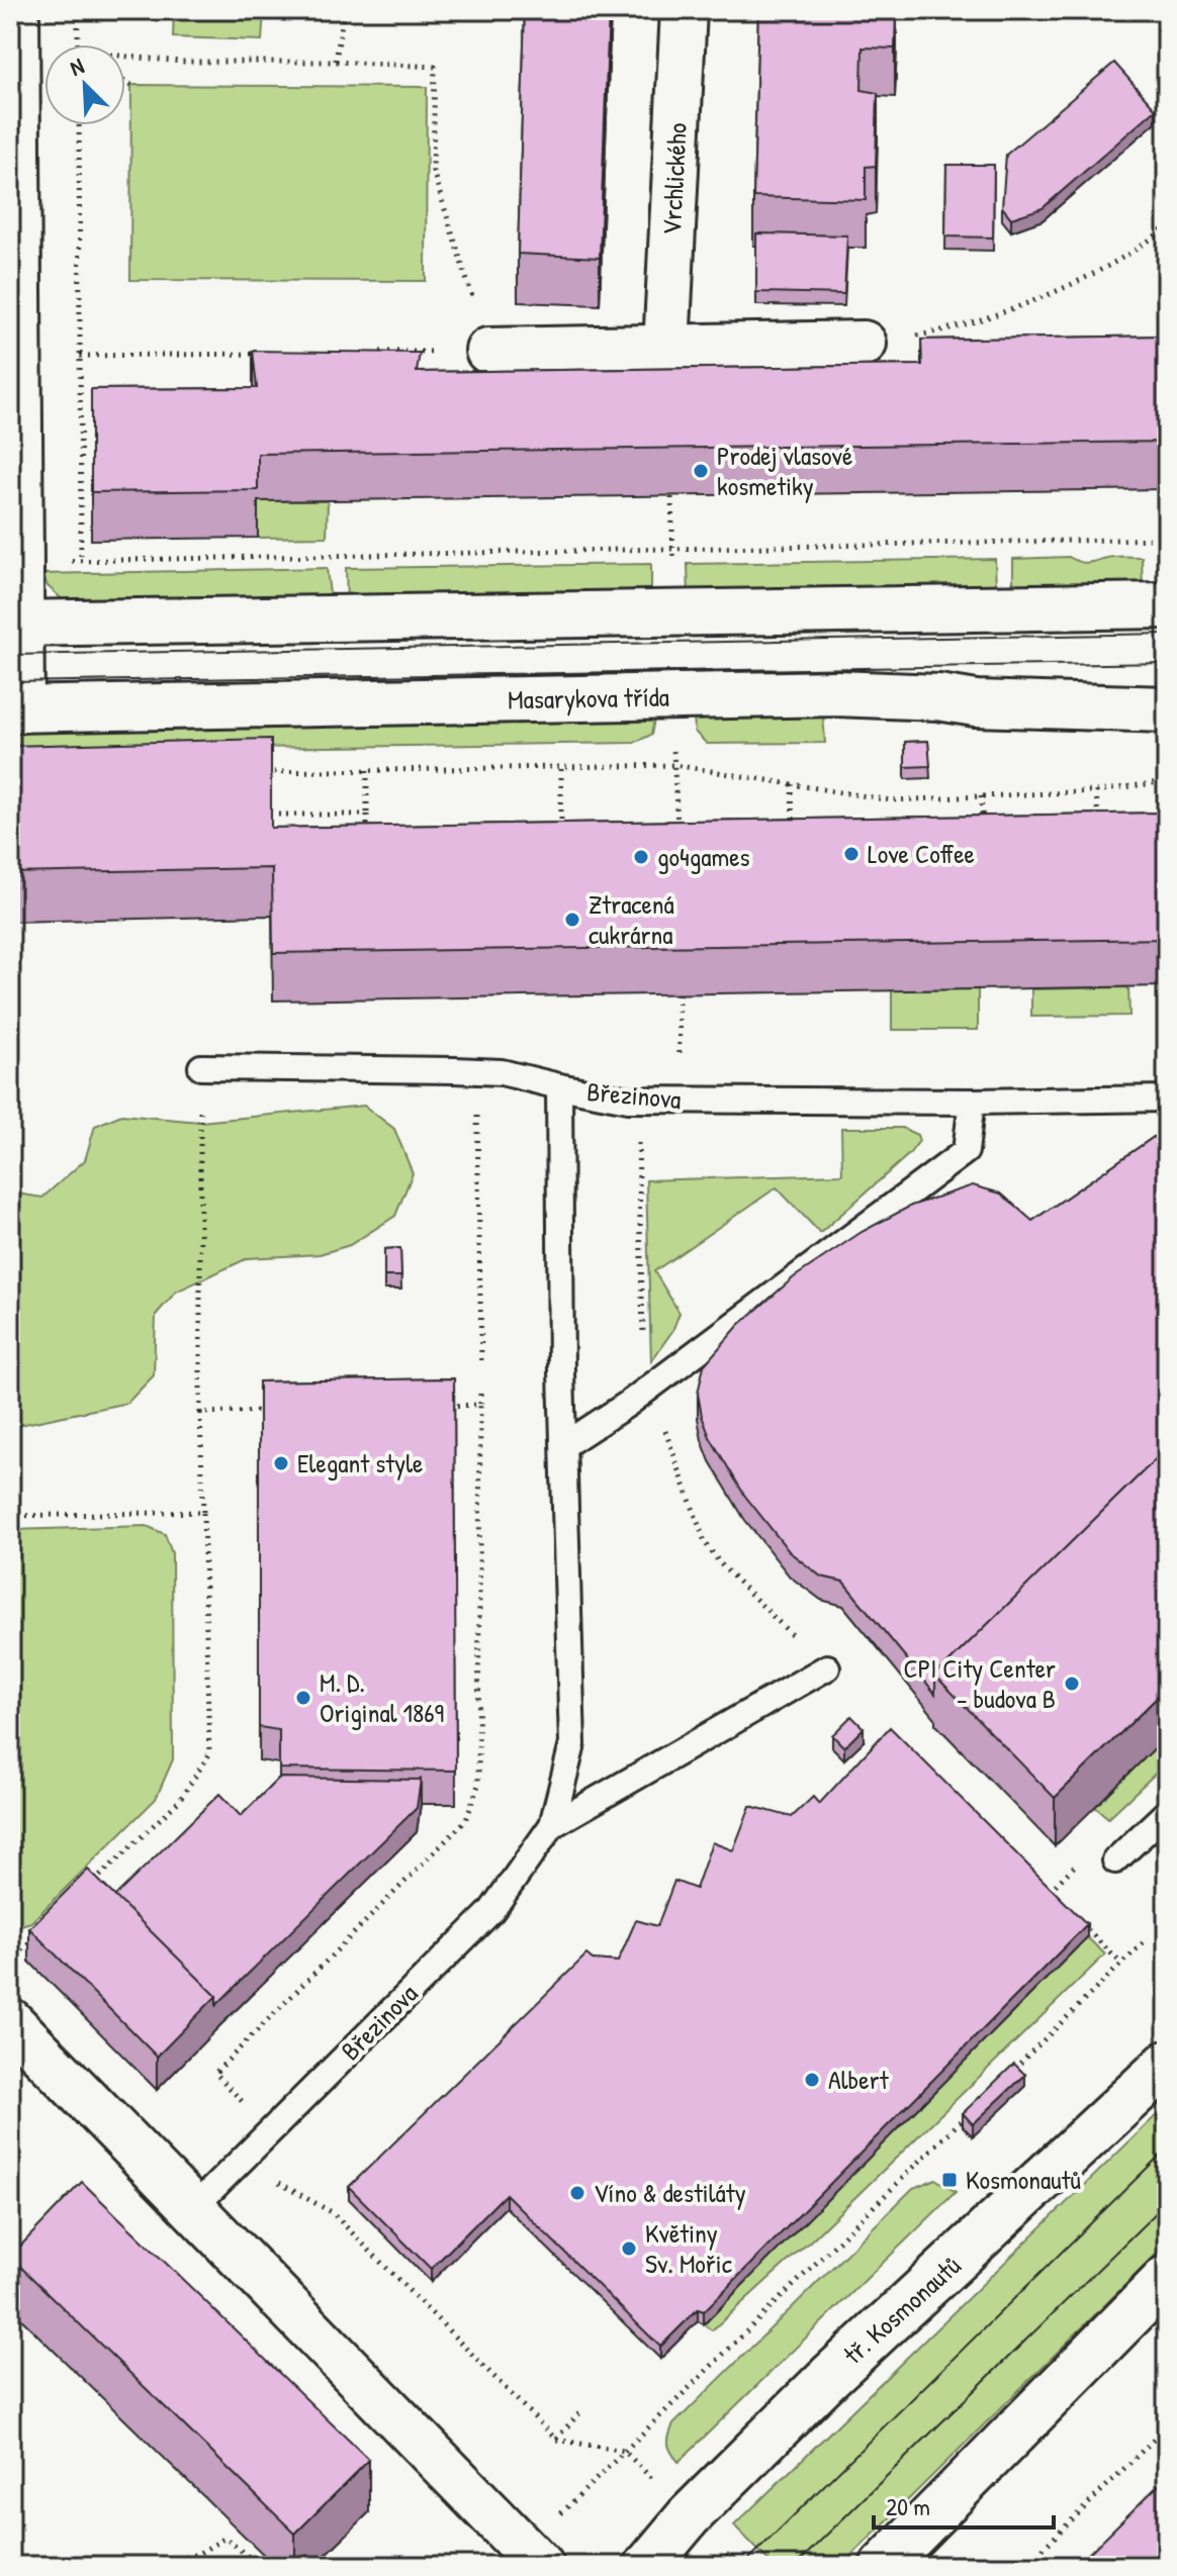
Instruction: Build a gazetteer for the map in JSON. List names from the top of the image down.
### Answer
{
  "streets": {
    "street": ["Vrchlického", "Masarykova třída", "tř. Kosmonautů"],
    "lane": ["Březinova"]
  },
  "places": {
    "other": [
      "Prodej vlasové kosmetiky",
      "Love Coffee",
      "go4games",
      "Ztracená cukrárna",
      "Elegant style",
      "CPI City Center - budova B",
      "M. D. Original 1869",
      "Albert",
      "Víno & destiláty",
      "Květiny Sv. Mořic"
    ],
    "transit": ["Kosmonautů"]
  },
  "scale_bar": "20 m",
  "north": "top left"
}
